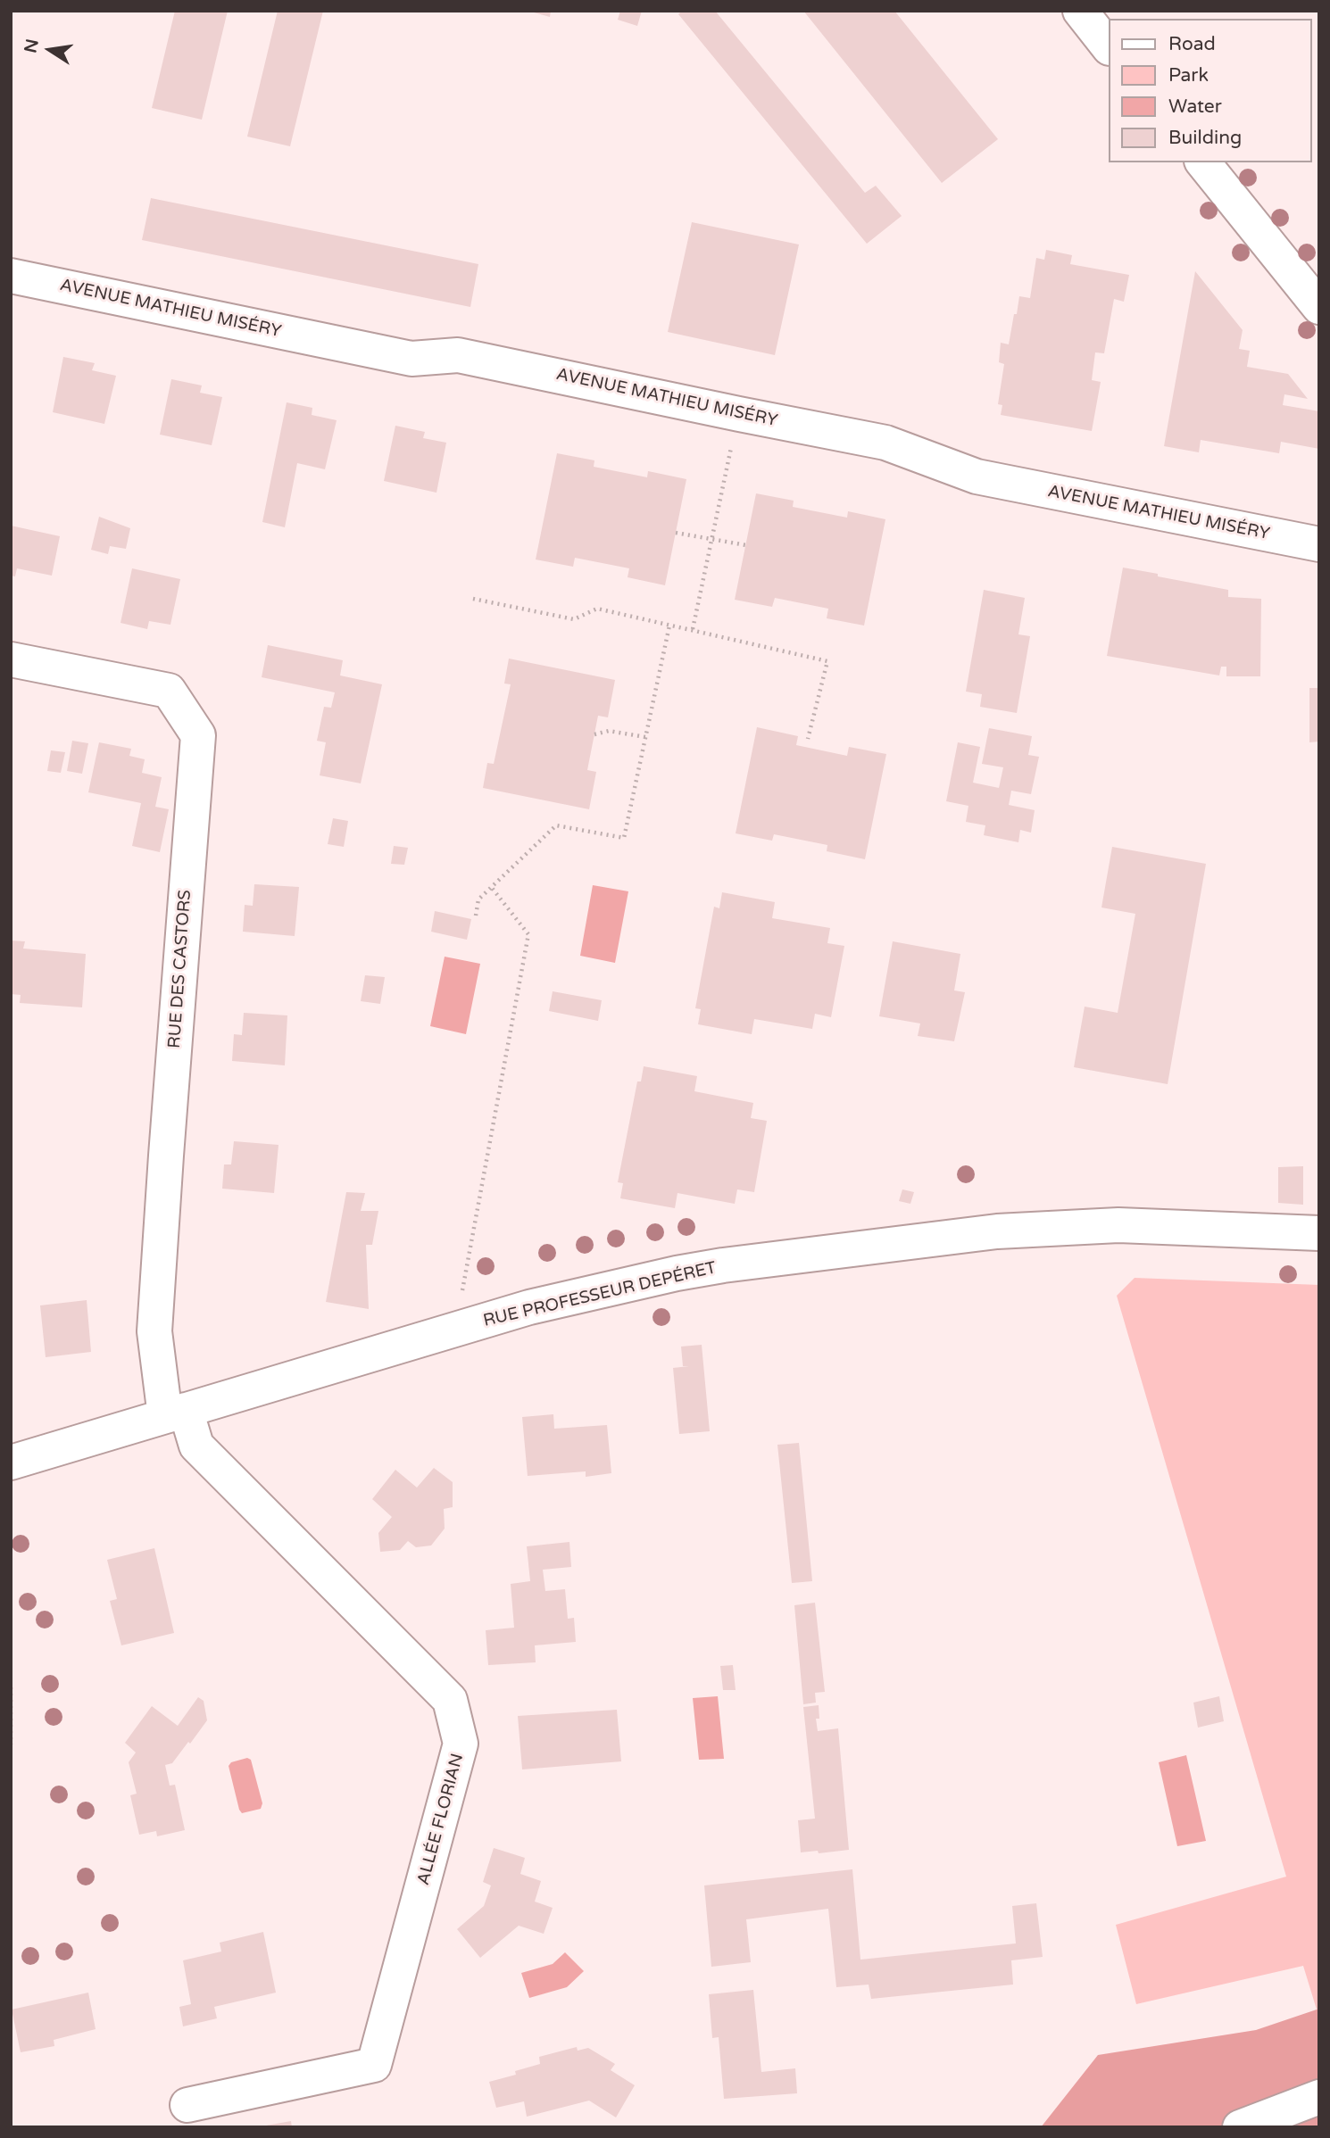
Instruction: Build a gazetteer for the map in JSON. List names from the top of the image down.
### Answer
{
  "streets": {
    "street": [
      "AVENUE MATHIEU MISÉRY",
      "RUE DES CASTORS",
      "RUE PROFESSEUR DEPÉRET",
      "ALLÉE FLORIAN"
    ]
  },
  "crossings": [
    ["RUE DES CASTORS", "RUE PROFESSEUR DEPÉRET"],
    ["RUE DES CASTORS", "ALLÉE FLORIAN"],
    ["RUE PROFESSEUR DEPÉRET", "ALLÉE FLORIAN"]
  ],
  "legend": [
    "Road",
    "Park",
    "Water",
    "Building"
  ],
  "north": "left"
}
